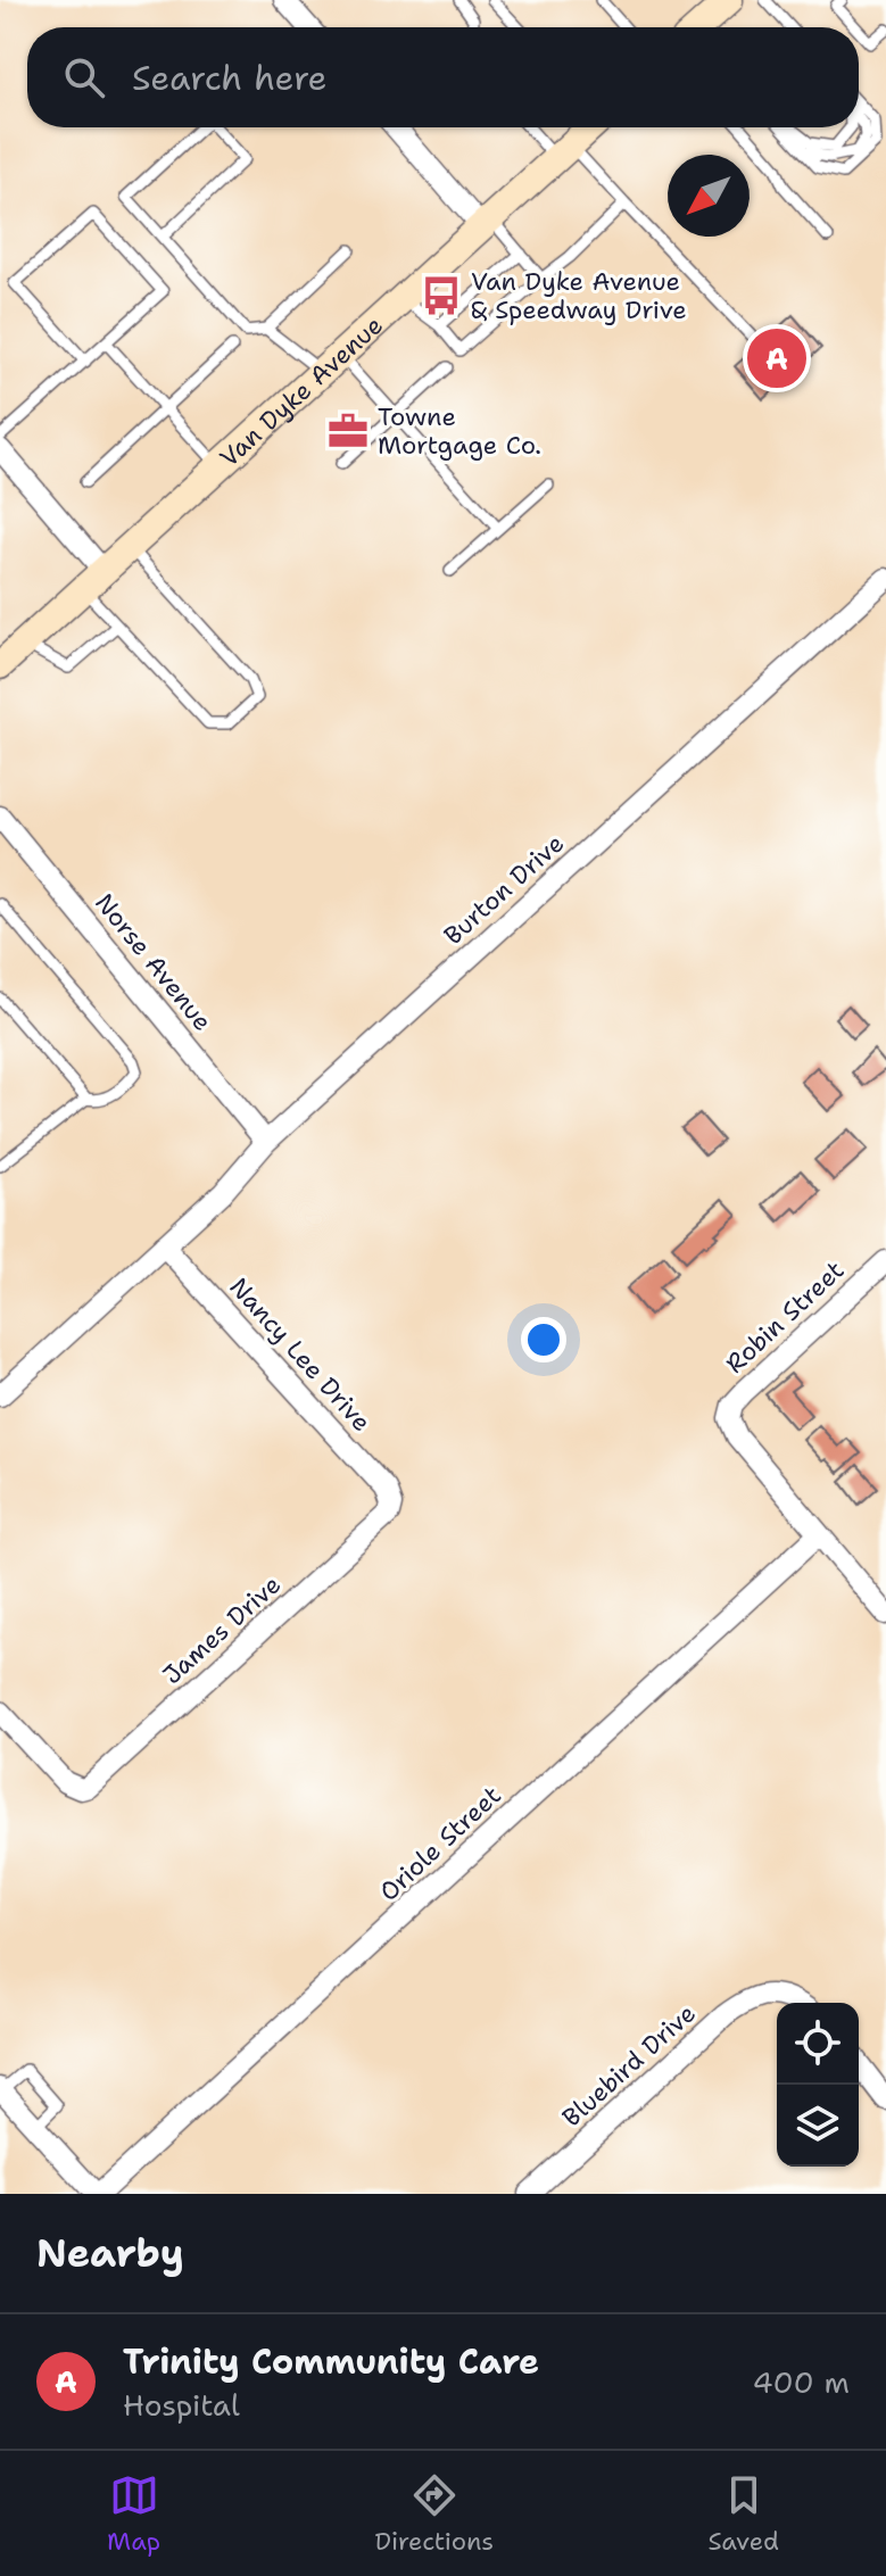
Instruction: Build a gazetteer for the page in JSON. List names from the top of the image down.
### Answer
{
  "streets": {
    "main road": ["Van Dyke Avenue"],
    "street": [
      "Burton Drive",
      "Norse Avenue",
      "Robin Street",
      "Nancy Lee Drive",
      "James Drive",
      "Oriole Street",
      "Bluebird Drive"
    ]
  },
  "crossings": [
    ["Burton Drive", "Norse Avenue"],
    ["Burton Drive", "Nancy Lee Drive"],
    ["Robin Street", "Oriole Street"],
    ["Nancy Lee Drive", "James Drive"]
  ],
  "places": {
    "bus stop": ["Van Dyke Avenue & Speedway Drive"],
    "office": ["Towne Mortgage Co."]
  },
  "north": "bottom left",
  "page": {
    "search": "Search here",
    "pins": "A",
    "heading": "Nearby",
    "list": [
      {
        "mark": "A",
        "name": "Trinity Community Care",
        "note": "Hospital",
        "value": "400 m"
      }
    ],
    "nav": ["Map", "Directions", "Saved"]
  }
}
